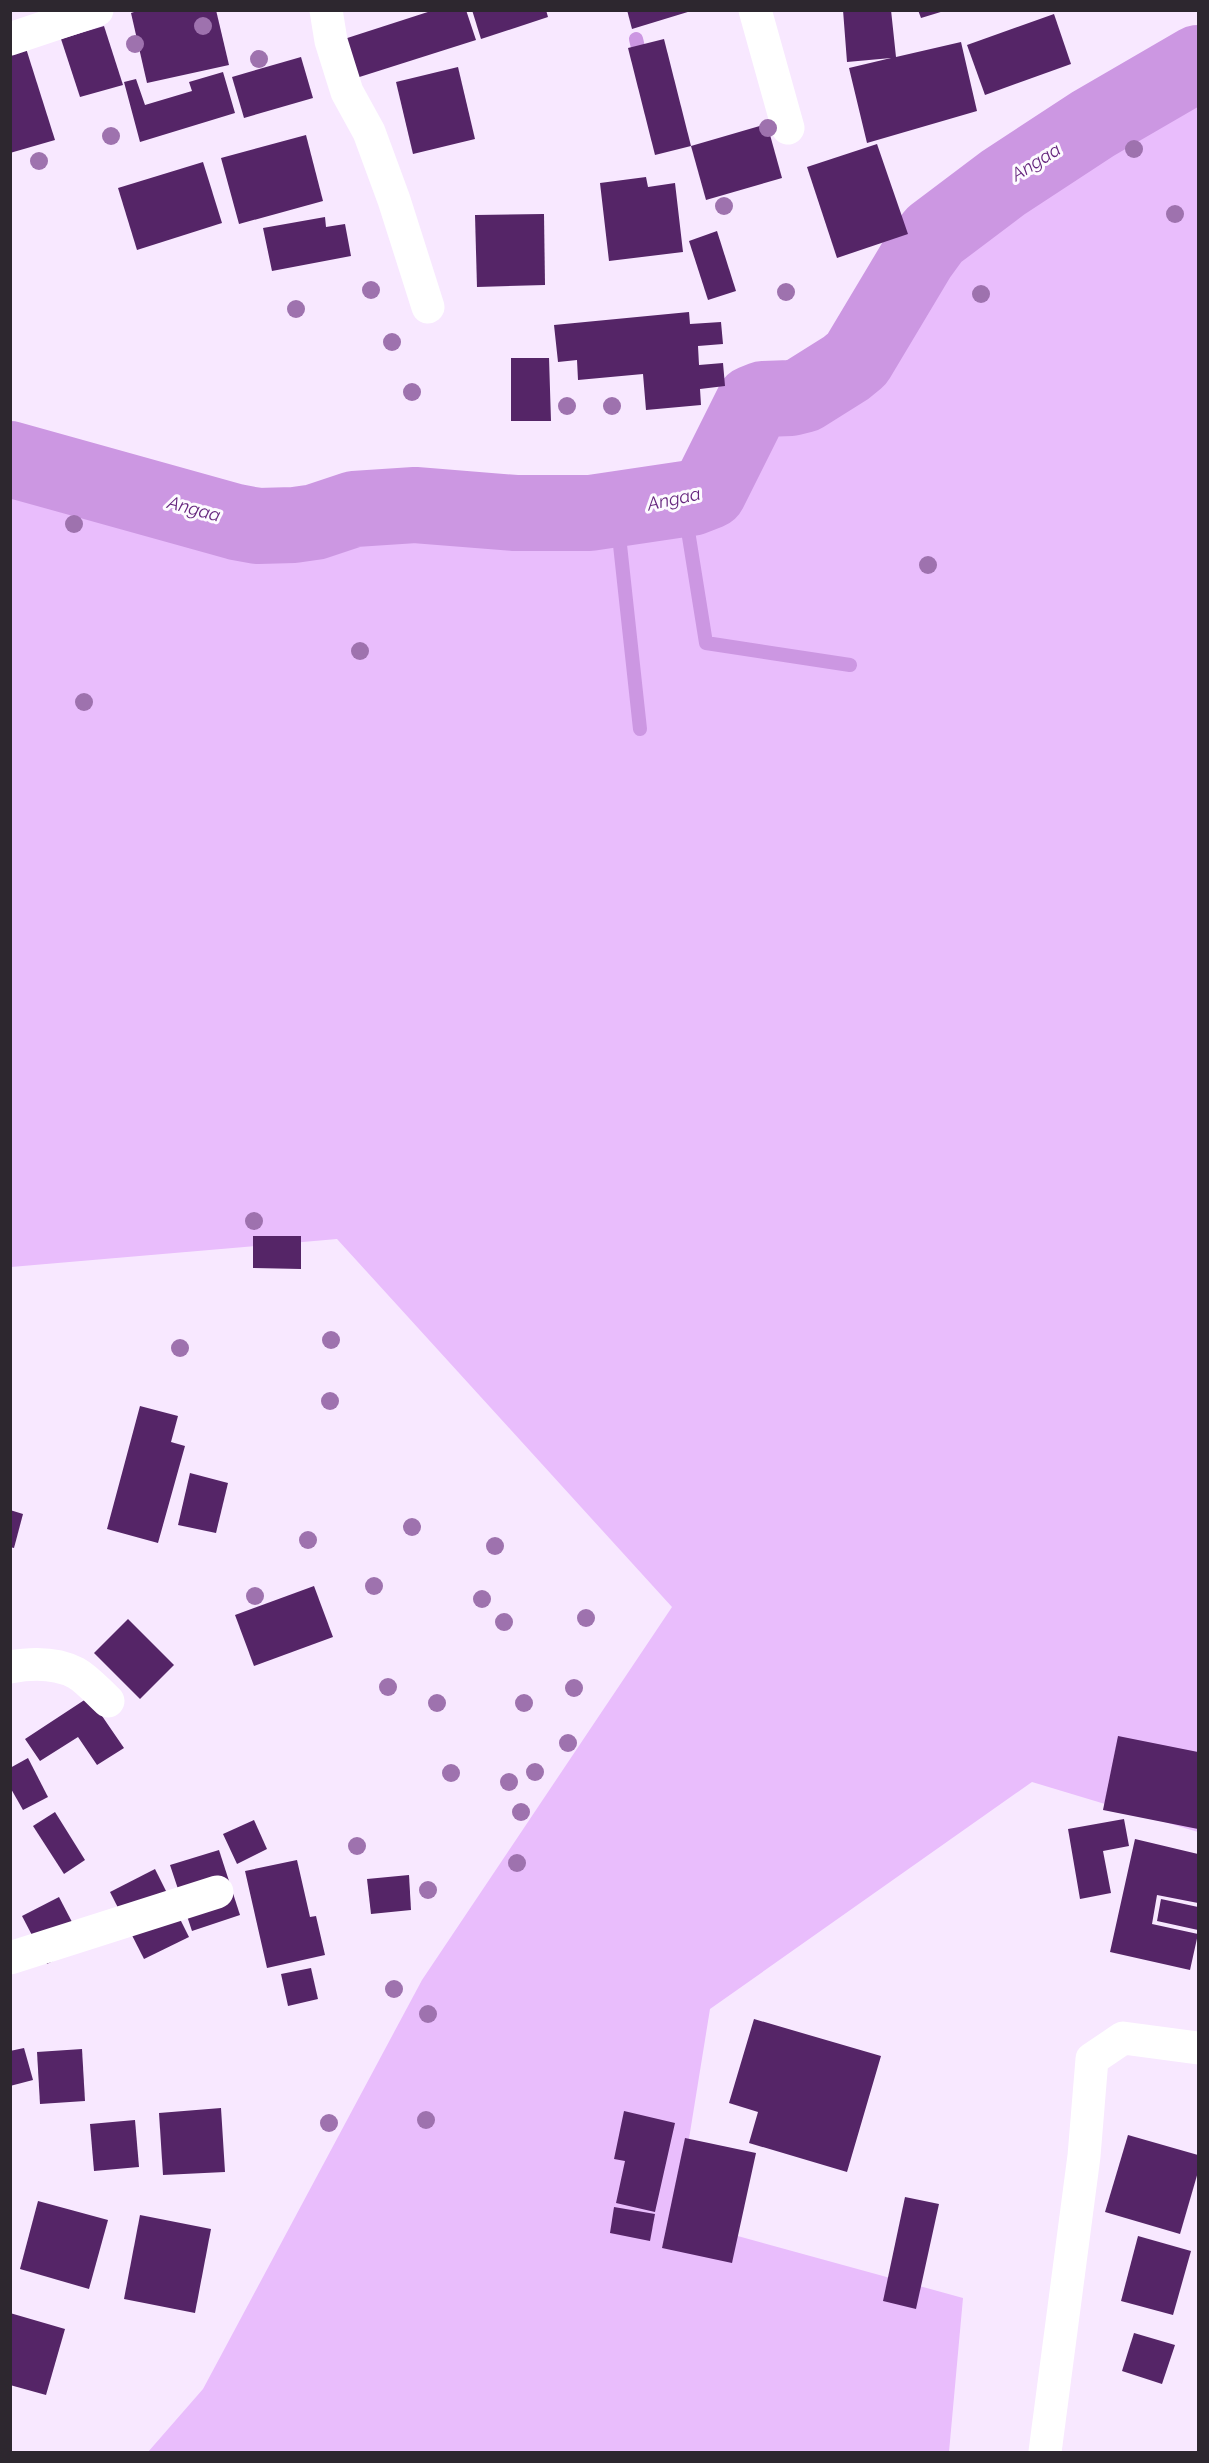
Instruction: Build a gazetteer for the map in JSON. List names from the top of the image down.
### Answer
{
  "water": ["Angaa"]
}
